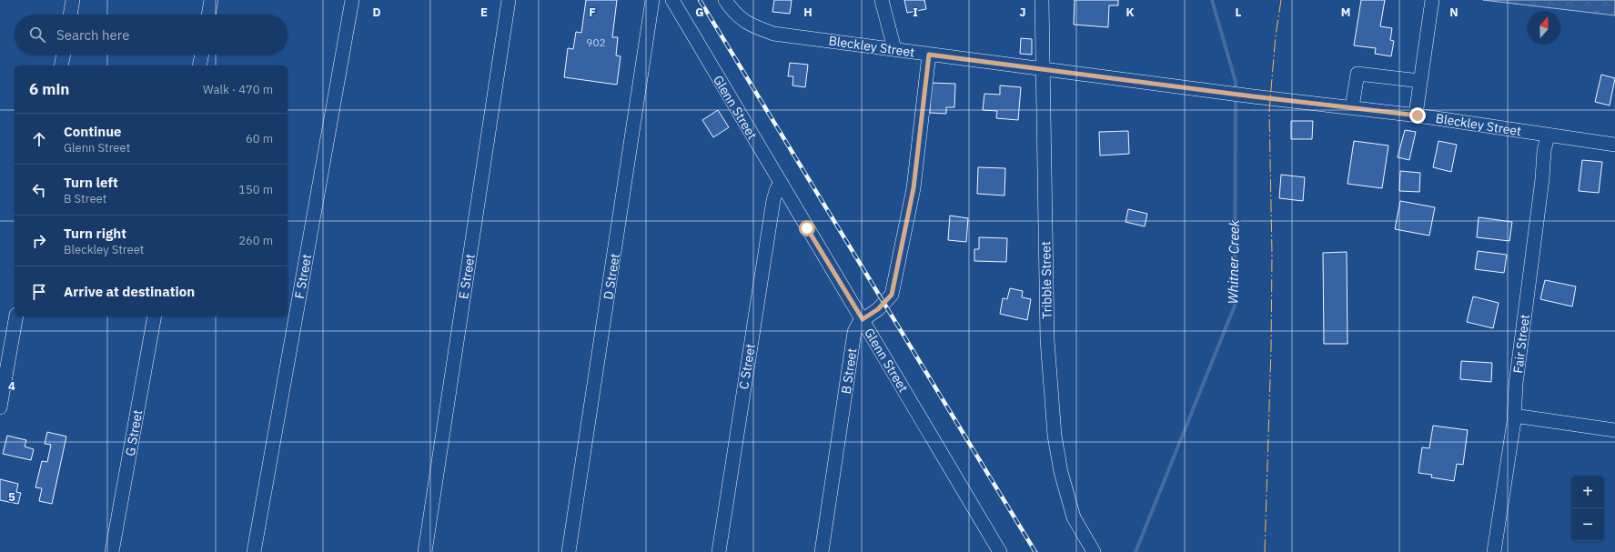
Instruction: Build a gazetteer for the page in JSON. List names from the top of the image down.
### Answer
{
  "streets": {
    "street": [
      "Bleckley Street",
      "Glenn Street",
      "F Street",
      "E Street",
      "D Street",
      "Tribble Street",
      "Fair Street",
      "C Street",
      "B Street",
      "G Street"
    ]
  },
  "crossings": [
    ["Bleckley Street", "Tribble Street"],
    ["Bleckley Street", "Fair Street"],
    ["Bleckley Street", "B Street"],
    ["Glenn Street", "C Street"],
    ["Glenn Street", "B Street"]
  ],
  "water": ["Whitner Creek"],
  "house_numbers": ["902"],
  "north": "top",
  "page": {
    "search": "Search here",
    "heading": ["6 min", "Walk · 470 m"],
    "list": [
      ["Continue", "Glenn Street", "60 m"],
      ["Turn left", "B Street", "150 m"],
      ["Turn right", "Bleckley Street", "260 m"],
      "Arrive at destination"
    ],
    "map_buttons": ["+", "−"]
  },
  "grid": {
    "columns": [
      "D",
      "E",
      "F",
      "G",
      "H",
      "I",
      "J",
      "K",
      "L",
      "M",
      "N"
    ],
    "rows": ["4", "5"]
  }
}
